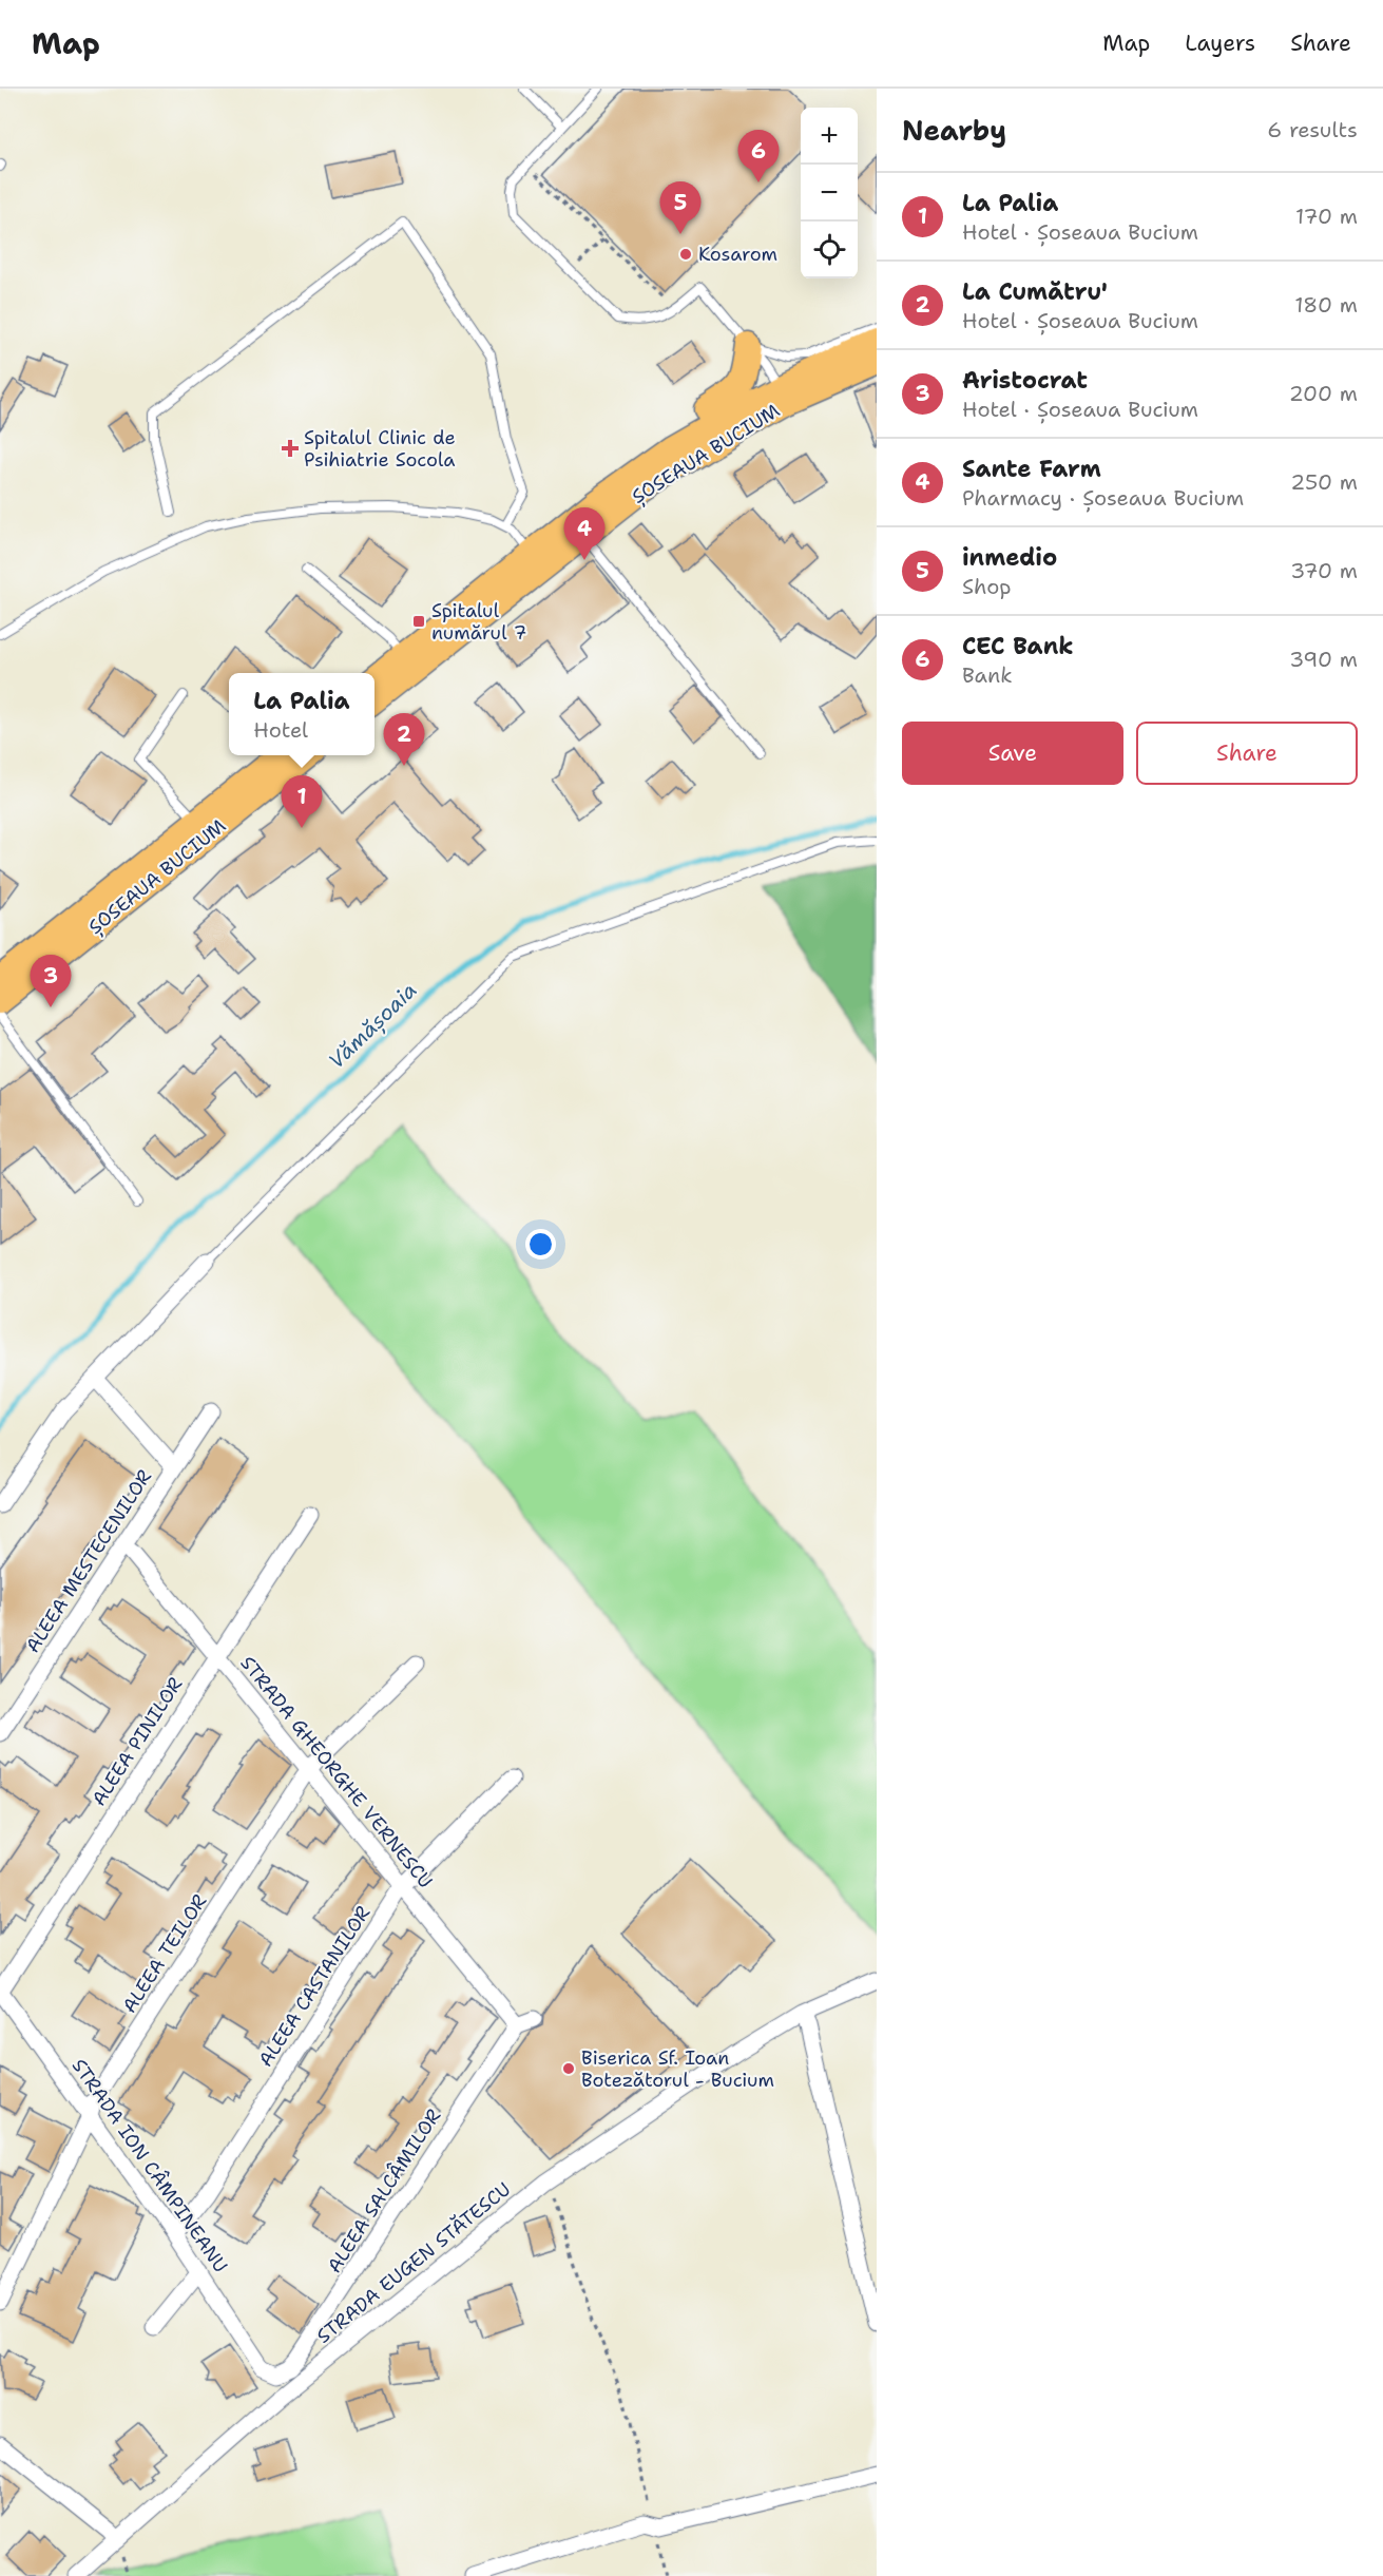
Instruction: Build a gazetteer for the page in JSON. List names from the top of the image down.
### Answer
{
  "streets": {
    "main road": ["ȘOSEAUA BUCIUM"],
    "street": [
      "ALEEA MESTECENILOR",
      "ALEEA PINILOR",
      "STRADA GHEORGHE VERNESCU",
      "ALEEA TEILOR",
      "ALEEA CASTANILOR",
      "STRADA ION CÂMPINEANU",
      "ALEEA SALCÂMILOR",
      "STRADA EUGEN STĂTESCU"
    ]
  },
  "crossings": [
    ["ALEEA MESTECENILOR", "STRADA GHEORGHE VERNESCU"],
    ["ALEEA PINILOR", "STRADA GHEORGHE VERNESCU"],
    ["ALEEA PINILOR", "STRADA ION CÂMPINEANU"],
    ["STRADA GHEORGHE VERNESCU", "ALEEA TEILOR"],
    ["STRADA GHEORGHE VERNESCU", "ALEEA CASTANILOR"],
    ["STRADA GHEORGHE VERNESCU", "ALEEA SALCÂMILOR"],
    ["ALEEA TEILOR", "STRADA ION CÂMPINEANU"],
    ["ALEEA CASTANILOR", "STRADA ION CÂMPINEANU"],
    ["STRADA ION CÂMPINEANU", "ALEEA SALCÂMILOR"]
  ],
  "water": ["Vămășoaia"],
  "places": {
    "other": ["Kosarom", "Biserica Sf. Ioan Botezătorul - Bucium"],
    "health": ["Spitalul Clinic de Psihiatrie Socola"],
    "transit": ["Spitalul numărul 7"]
  },
  "page": {
    "header": "Map",
    "nav": ["Map", "Layers", "Share"],
    "heading": ["Nearby", "6 results"],
    "map_buttons": ["+", "−"],
    "pins": [
      "6",
      "5",
      "4",
      "2",
      "1",
      "3"
    ],
    "list": [
      {
        "mark": "1",
        "name": "La Palia",
        "note": "Hotel · Șoseaua Bucium",
        "value": "170 m"
      },
      {
        "mark": "2",
        "name": "La Cumătru'",
        "note": "Hotel · Șoseaua Bucium",
        "value": "180 m"
      },
      {
        "mark": "3",
        "name": "Aristocrat",
        "note": "Hotel · Șoseaua Bucium",
        "value": "200 m"
      },
      {
        "mark": "4",
        "name": "Sante Farm",
        "note": "Pharmacy · Șoseaua Bucium",
        "value": "250 m"
      },
      {
        "mark": "5",
        "name": "inmedio",
        "note": "Shop",
        "value": "370 m"
      },
      {
        "mark": "6",
        "name": "CEC Bank",
        "note": "Bank",
        "value": "390 m"
      }
    ],
    "popup": ["La Palia", "Hotel"],
    "buttons": ["Save", "Share"]
  }
}
